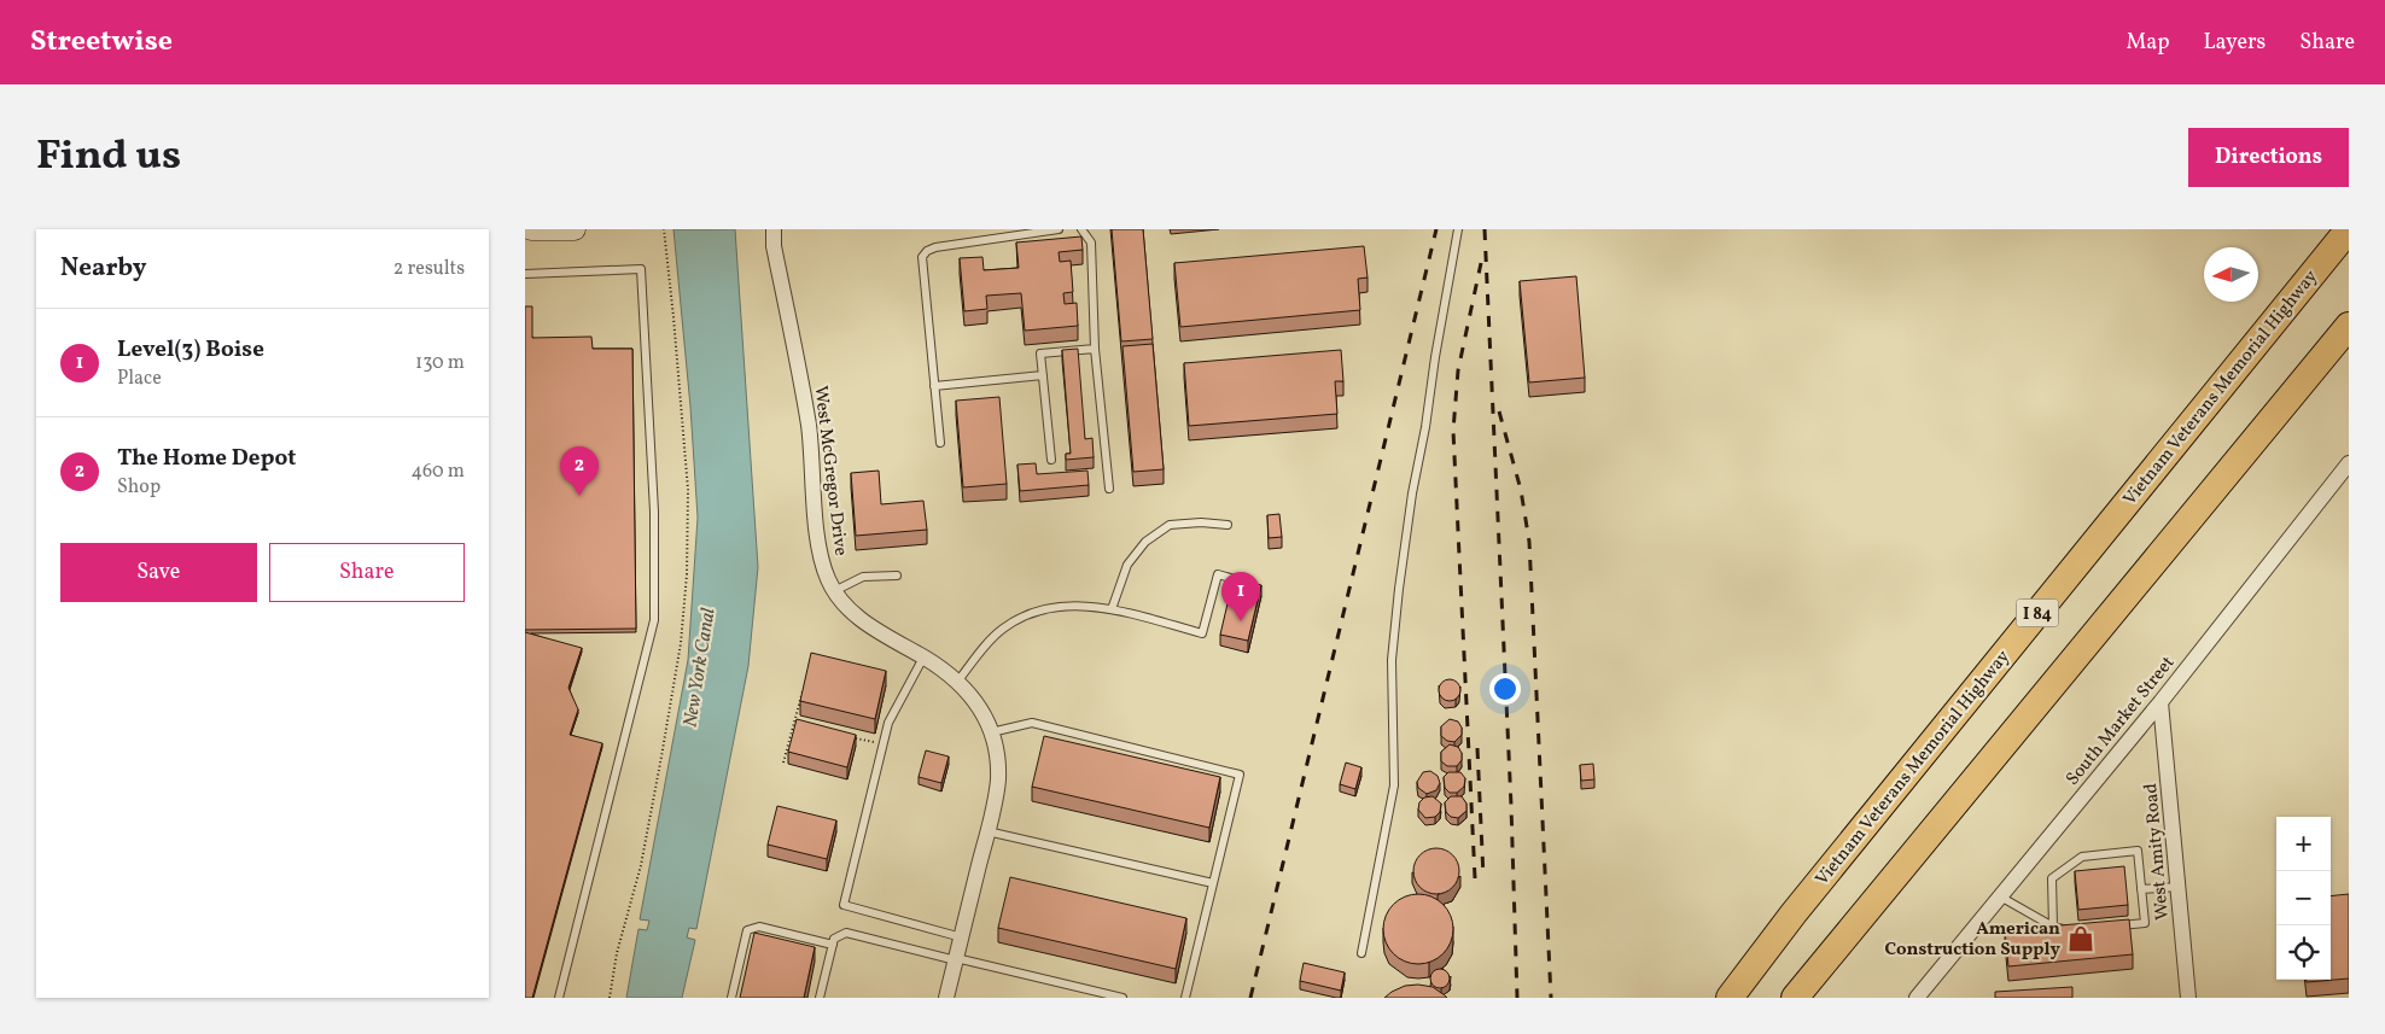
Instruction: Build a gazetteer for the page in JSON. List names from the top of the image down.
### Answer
{
  "streets": {
    "highway": ["Vietnam Veterans Memorial Highway", "I 84"],
    "street": ["West McGregor Drive", "South Market Street", "West Amity Road"]
  },
  "crossings": [
    ["South Market Street", "West Amity Road"]
  ],
  "water": ["New York Canal"],
  "places": {
    "shop": ["American Construction Supply"]
  },
  "north": "left",
  "page": {
    "header": "Streetwise",
    "nav": ["Map", "Layers", "Share"],
    "title": "Find us",
    "buttons": [
      "Directions",
      ["Save", "Share"]
    ],
    "heading": ["Nearby", "2 results"],
    "list": [
      {
        "mark": "1",
        "name": "Level(3) Boise",
        "note": "Place",
        "value": "130 m"
      },
      {
        "mark": "2",
        "name": "The Home Depot",
        "note": "Shop",
        "value": "460 m"
      }
    ],
    "pins": ["2", "1"],
    "map_buttons": ["+", "−"]
  }
}
